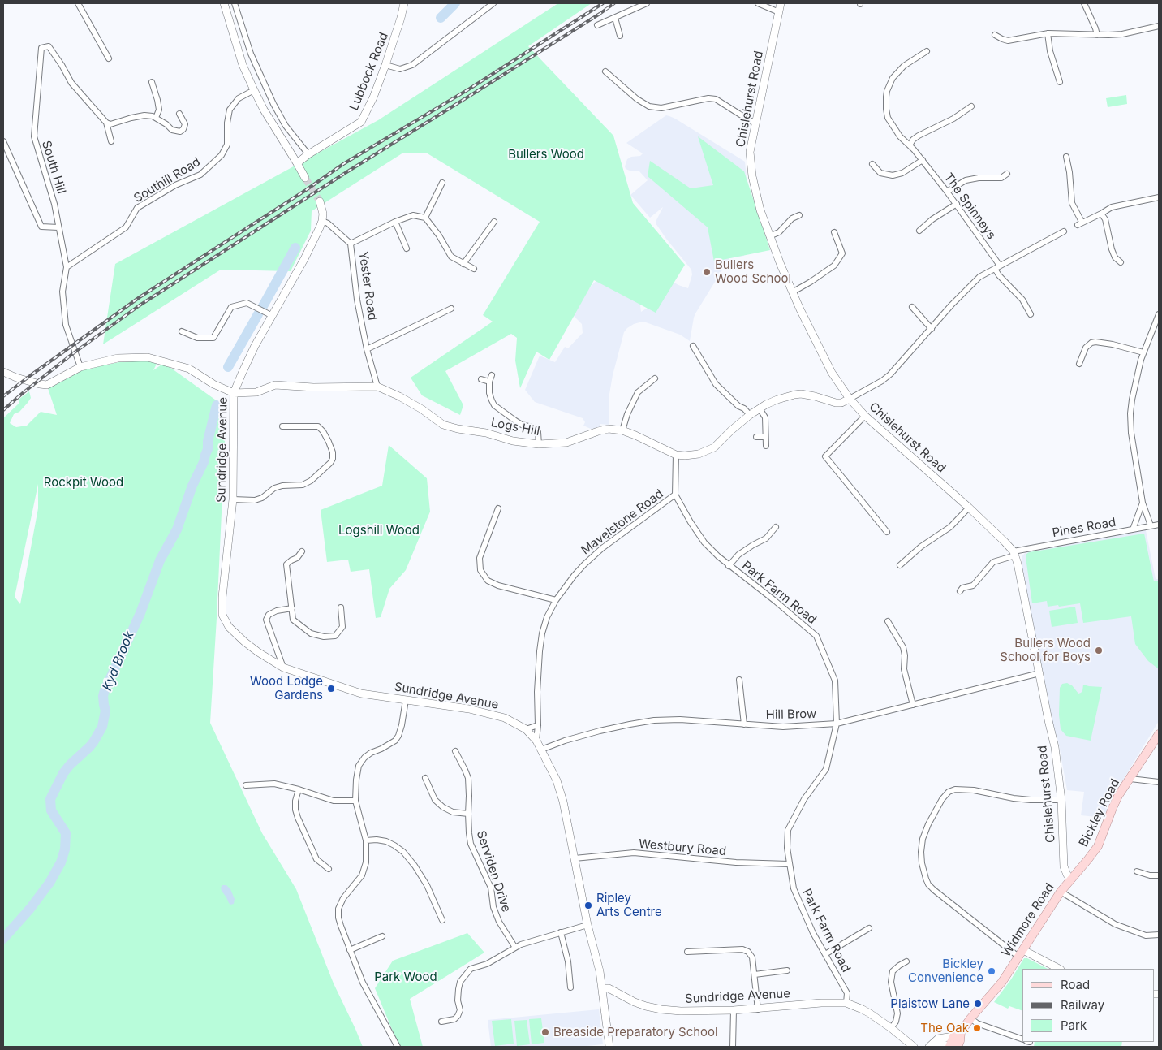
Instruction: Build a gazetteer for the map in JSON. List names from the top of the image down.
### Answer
{
  "streets": {
    "main road": ["Bickley Road", "Widmore Road"],
    "street": [
      "Lubbock Road",
      "Chislehurst Road",
      "South Hill",
      "Southill Road",
      "The Spinneys",
      "Yester Road",
      "Logs Hill",
      "Sundridge Avenue",
      "Mavelstone Road",
      "Pines Road",
      "Park Farm Road",
      "Hill Brow",
      "Westbury Road",
      "Serviden Drive"
    ]
  },
  "crossings": [
    ["Chislehurst Road", "Logs Hill"],
    ["Chislehurst Road", "Pines Road"],
    ["Chislehurst Road", "Hill Brow"],
    ["Chislehurst Road", "Bickley Road"],
    ["Chislehurst Road", "Widmore Road"],
    ["South Hill", "Southill Road"],
    ["Yester Road", "Logs Hill"],
    ["Yester Road", "Sundridge Avenue"],
    ["Logs Hill", "Sundridge Avenue"],
    ["Sundridge Avenue", "Mavelstone Road"],
    ["Sundridge Avenue", "Park Farm Road"],
    ["Sundridge Avenue", "Hill Brow"],
    ["Sundridge Avenue", "Westbury Road"],
    ["Mavelstone Road", "Park Farm Road"],
    ["Park Farm Road", "Hill Brow"],
    ["Park Farm Road", "Westbury Road"],
    ["Bickley Road", "Widmore Road"]
  ],
  "water": ["Kyd Brook"],
  "parks": [
    "Bullers Wood",
    "Rockpit Wood",
    "Logshill Wood",
    "Park Wood"
  ],
  "places": [
    "Bullers Wood School",
    "Bullers Wood School for Boys",
    "Wood Lodge Gardens",
    "Ripley Arts Centre",
    "Bickley Convenience",
    "Plaistow Lane",
    "The Oak",
    "Breaside Preparatory School"
  ],
  "legend": ["Road", "Railway", "Park"]
}
